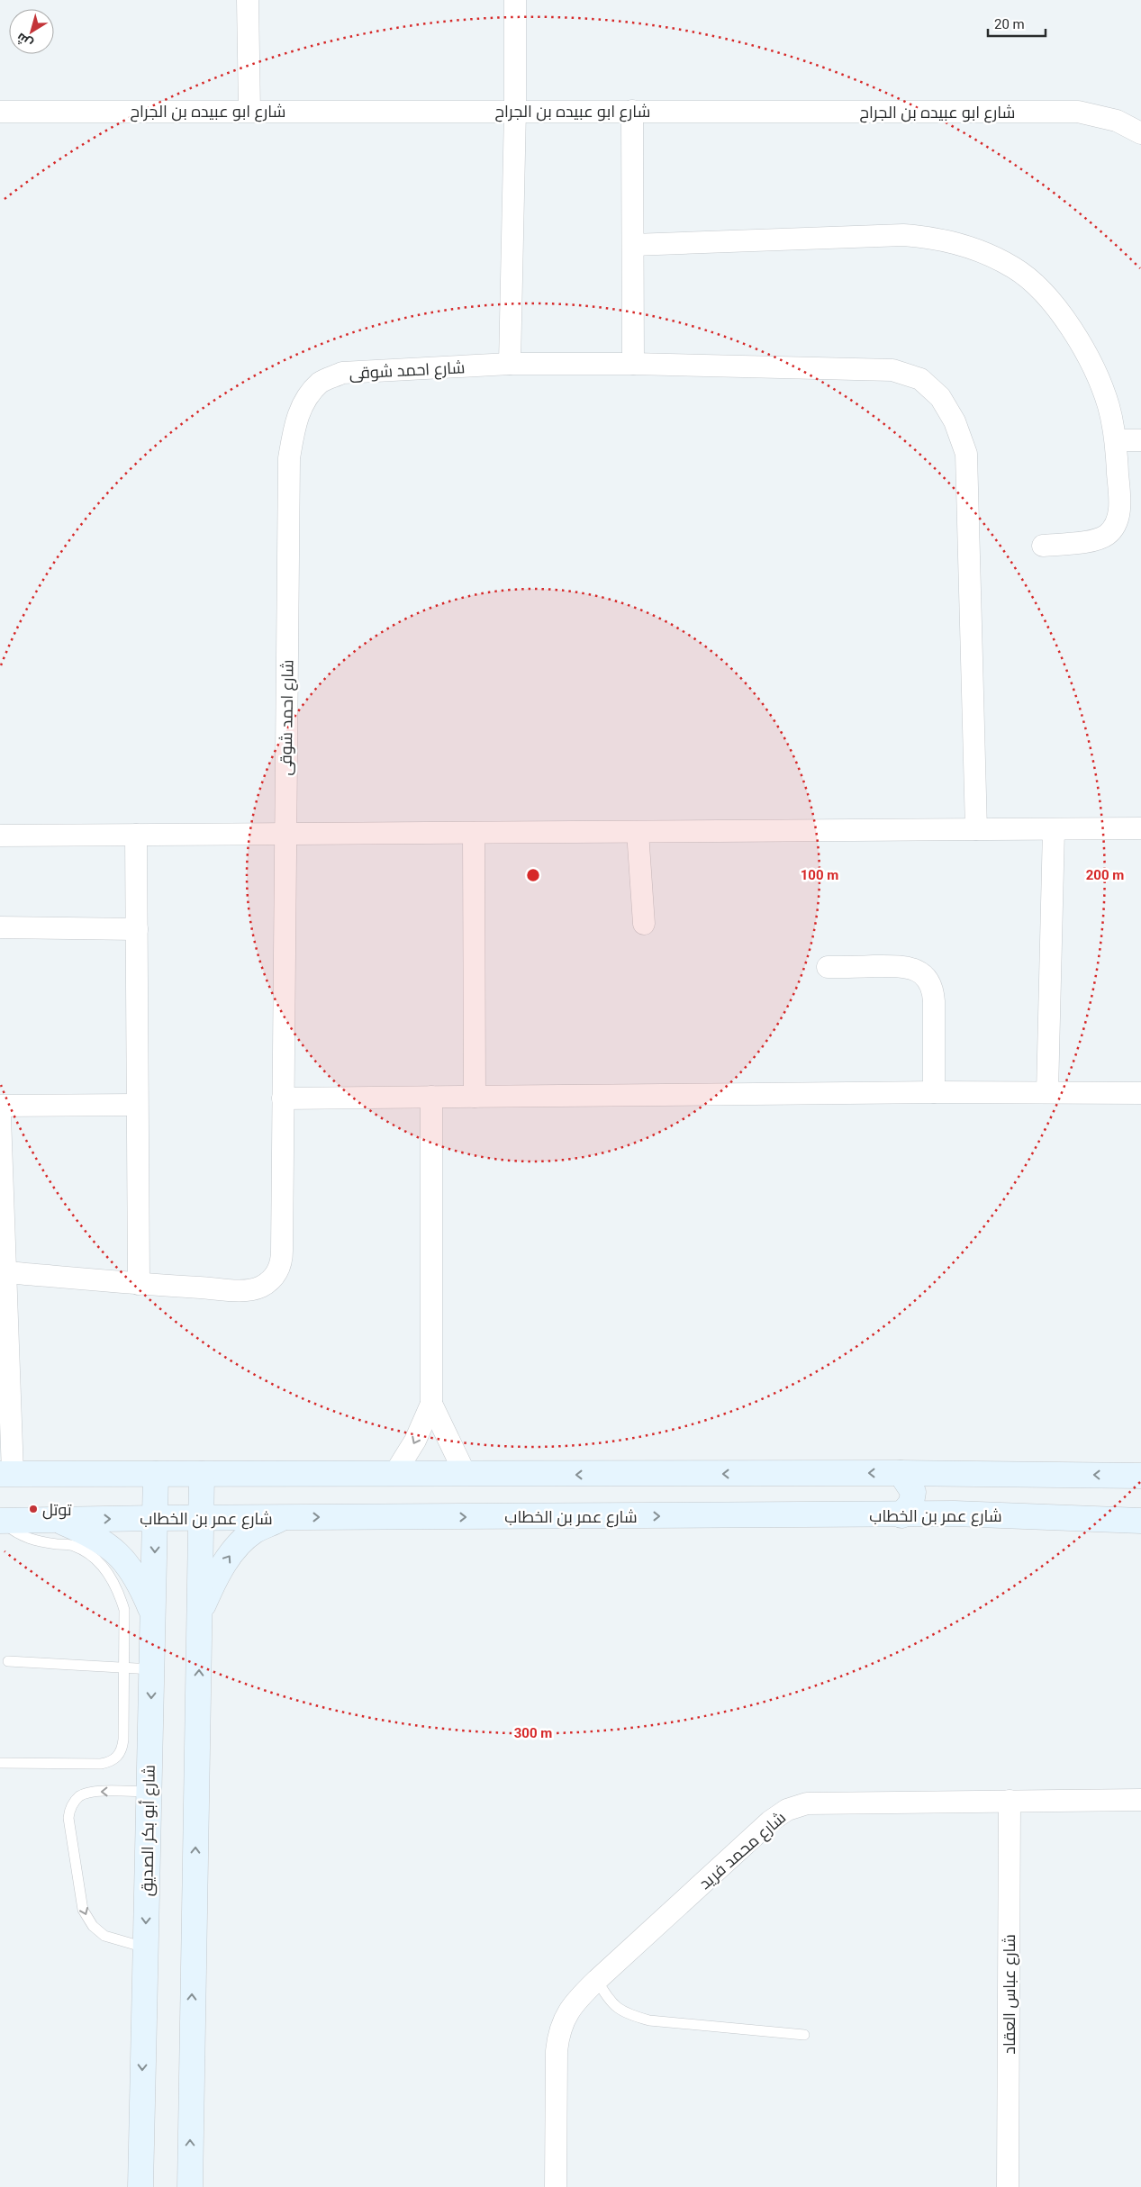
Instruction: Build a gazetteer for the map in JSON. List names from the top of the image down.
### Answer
{
  "streets": {
    "street": [
      "شارع ابو عبيده بن الجراح",
      "شارع احمد شوقى",
      "شارع عمر بن الخطاب",
      "شارع أبو بكر الصديق",
      "شارع محمد فريد",
      "شارع عباس العقاد"
    ]
  },
  "crossings": [
    ["شارع عمر بن الخطاب", "شارع أبو بكر الصديق"],
    ["شارع محمد فريد", "شارع عباس العقاد"]
  ],
  "places": ["توتل"],
  "scale_bar": "20 m",
  "north": "bottom left",
  "rings": ["100 m", "200 m", "300 m"]
}
